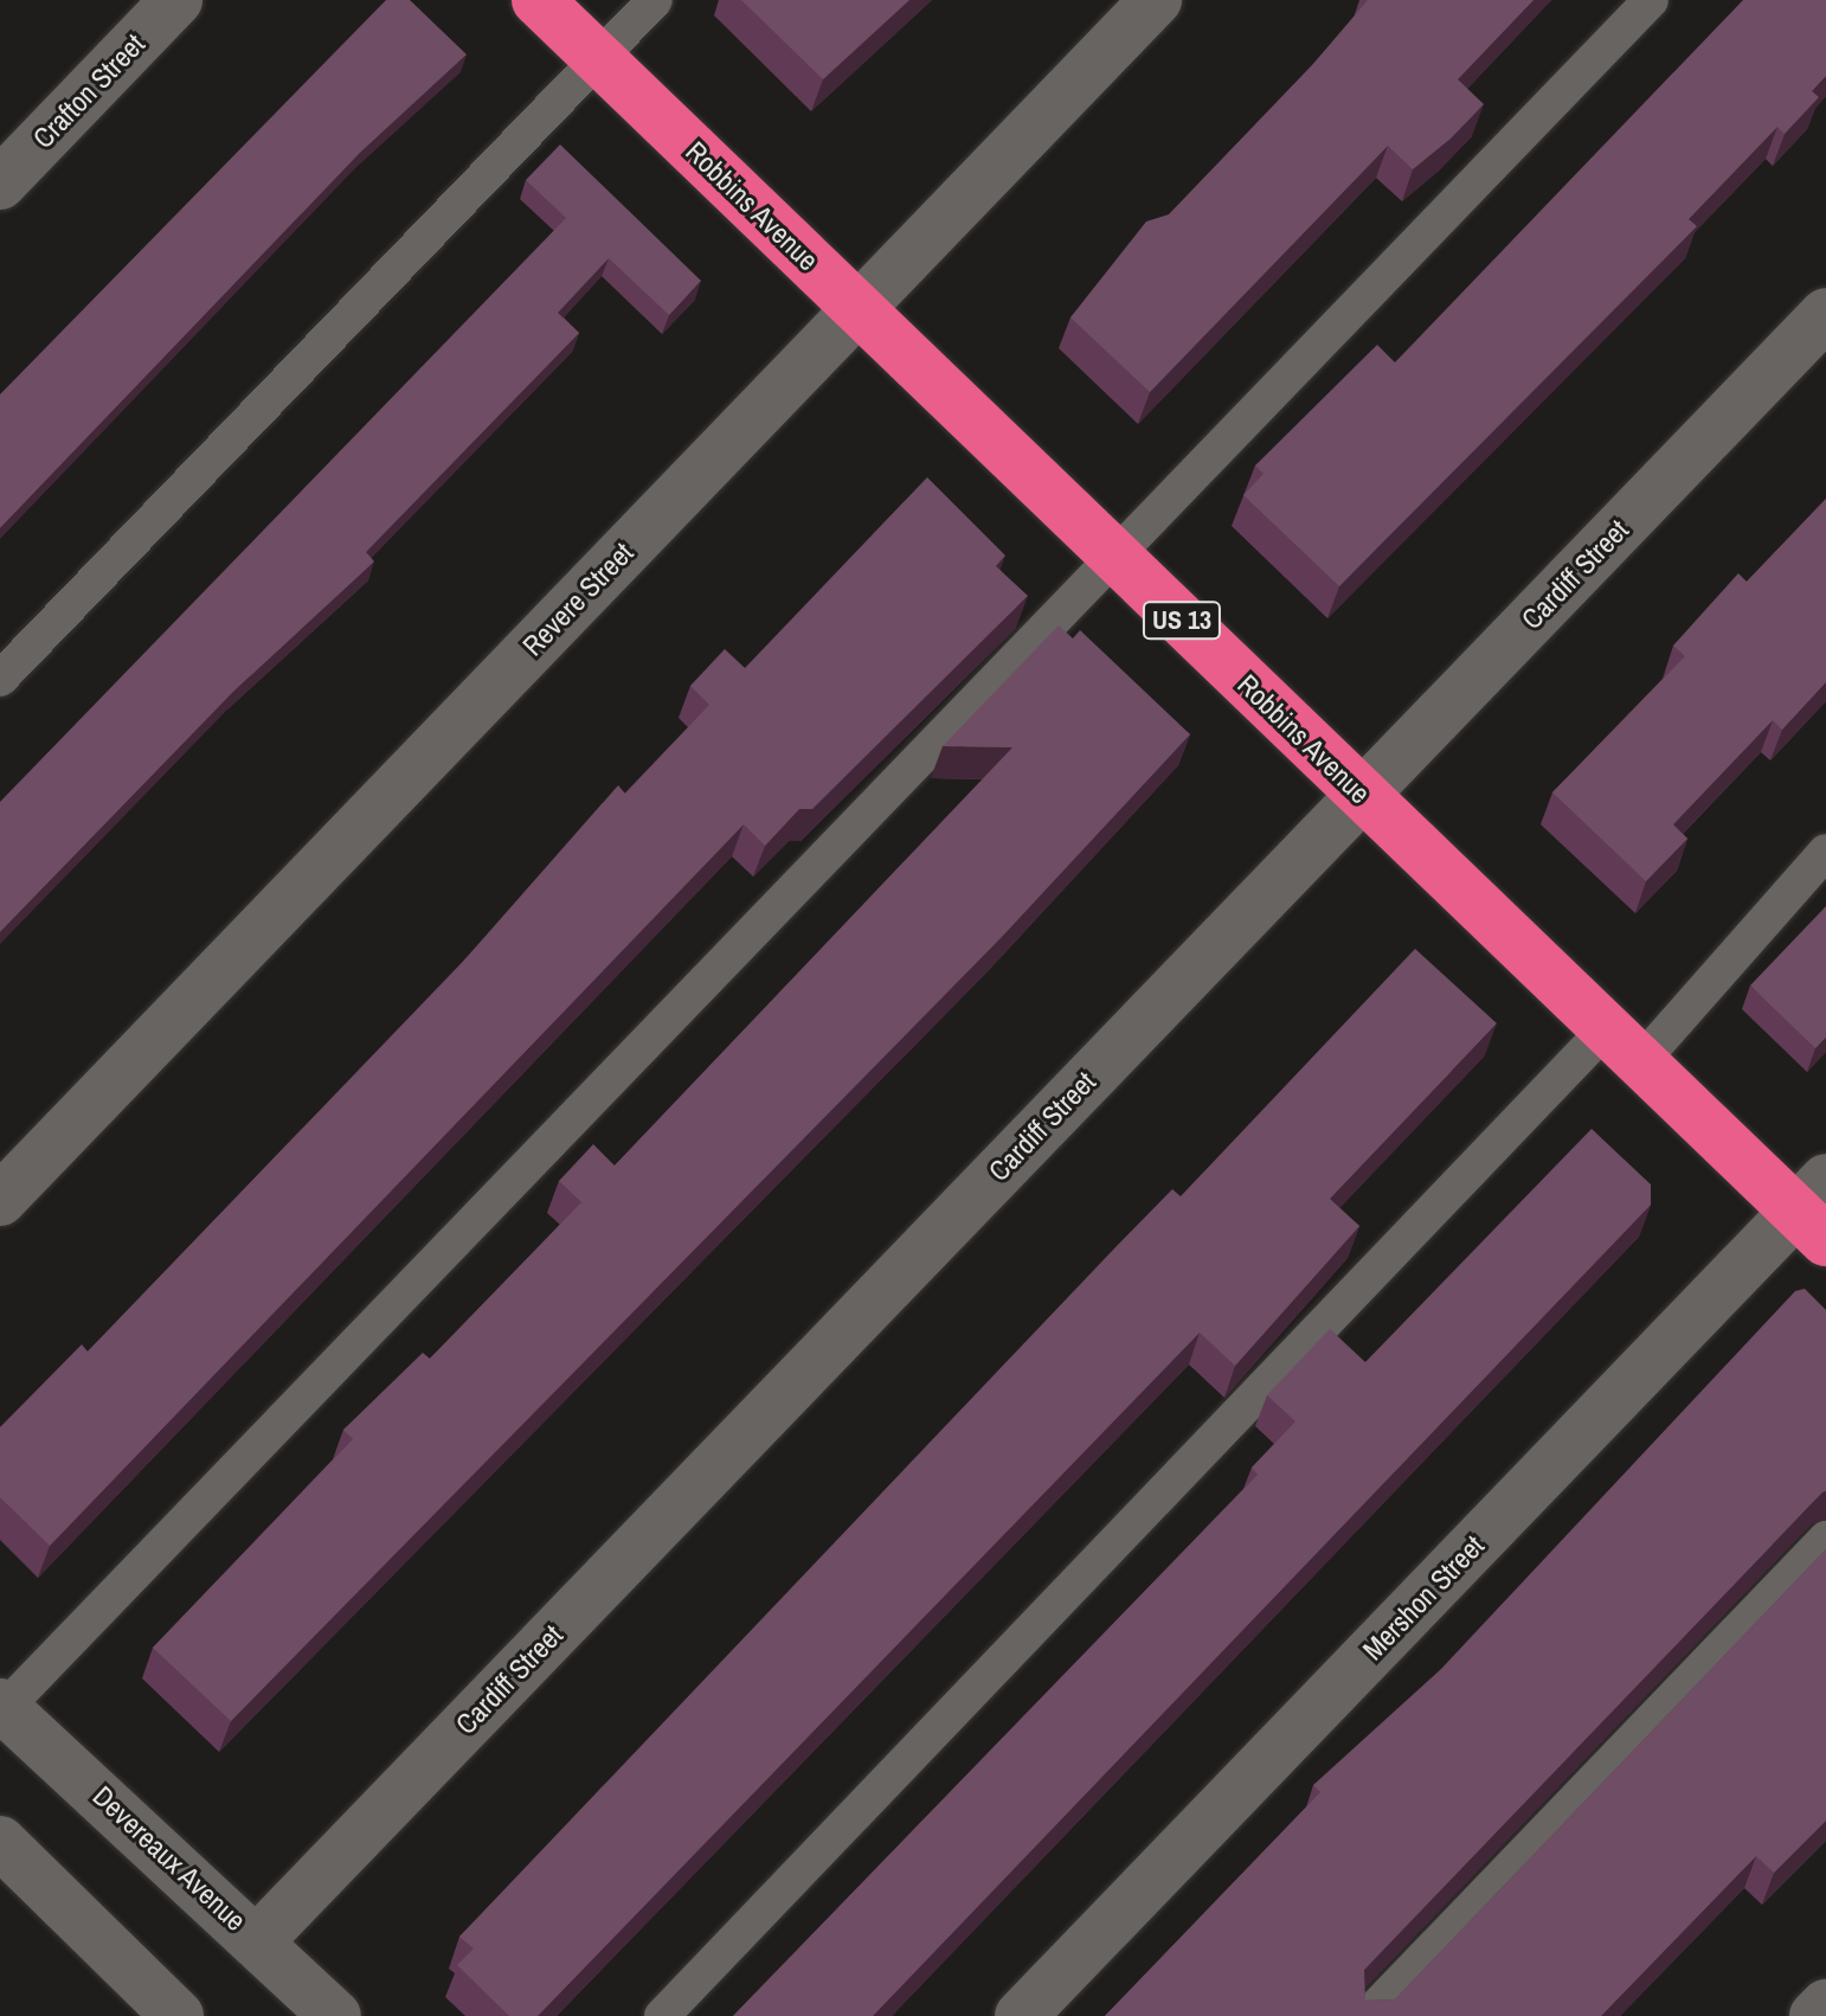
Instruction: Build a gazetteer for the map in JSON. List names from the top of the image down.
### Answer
{
  "streets": {
    "highway": ["Robbins Avenue", "US 13"],
    "street": [
      "Crafton Street",
      "Cardiff Street",
      "Revere Street",
      "Mershon Street",
      "Devereaux Avenue"
    ]
  },
  "crossings": [
    ["Robbins Avenue", "Cardiff Street"],
    ["Robbins Avenue", "Revere Street"],
    ["Robbins Avenue", "Mershon Street"],
    ["Cardiff Street", "Devereaux Avenue"]
  ]
}
